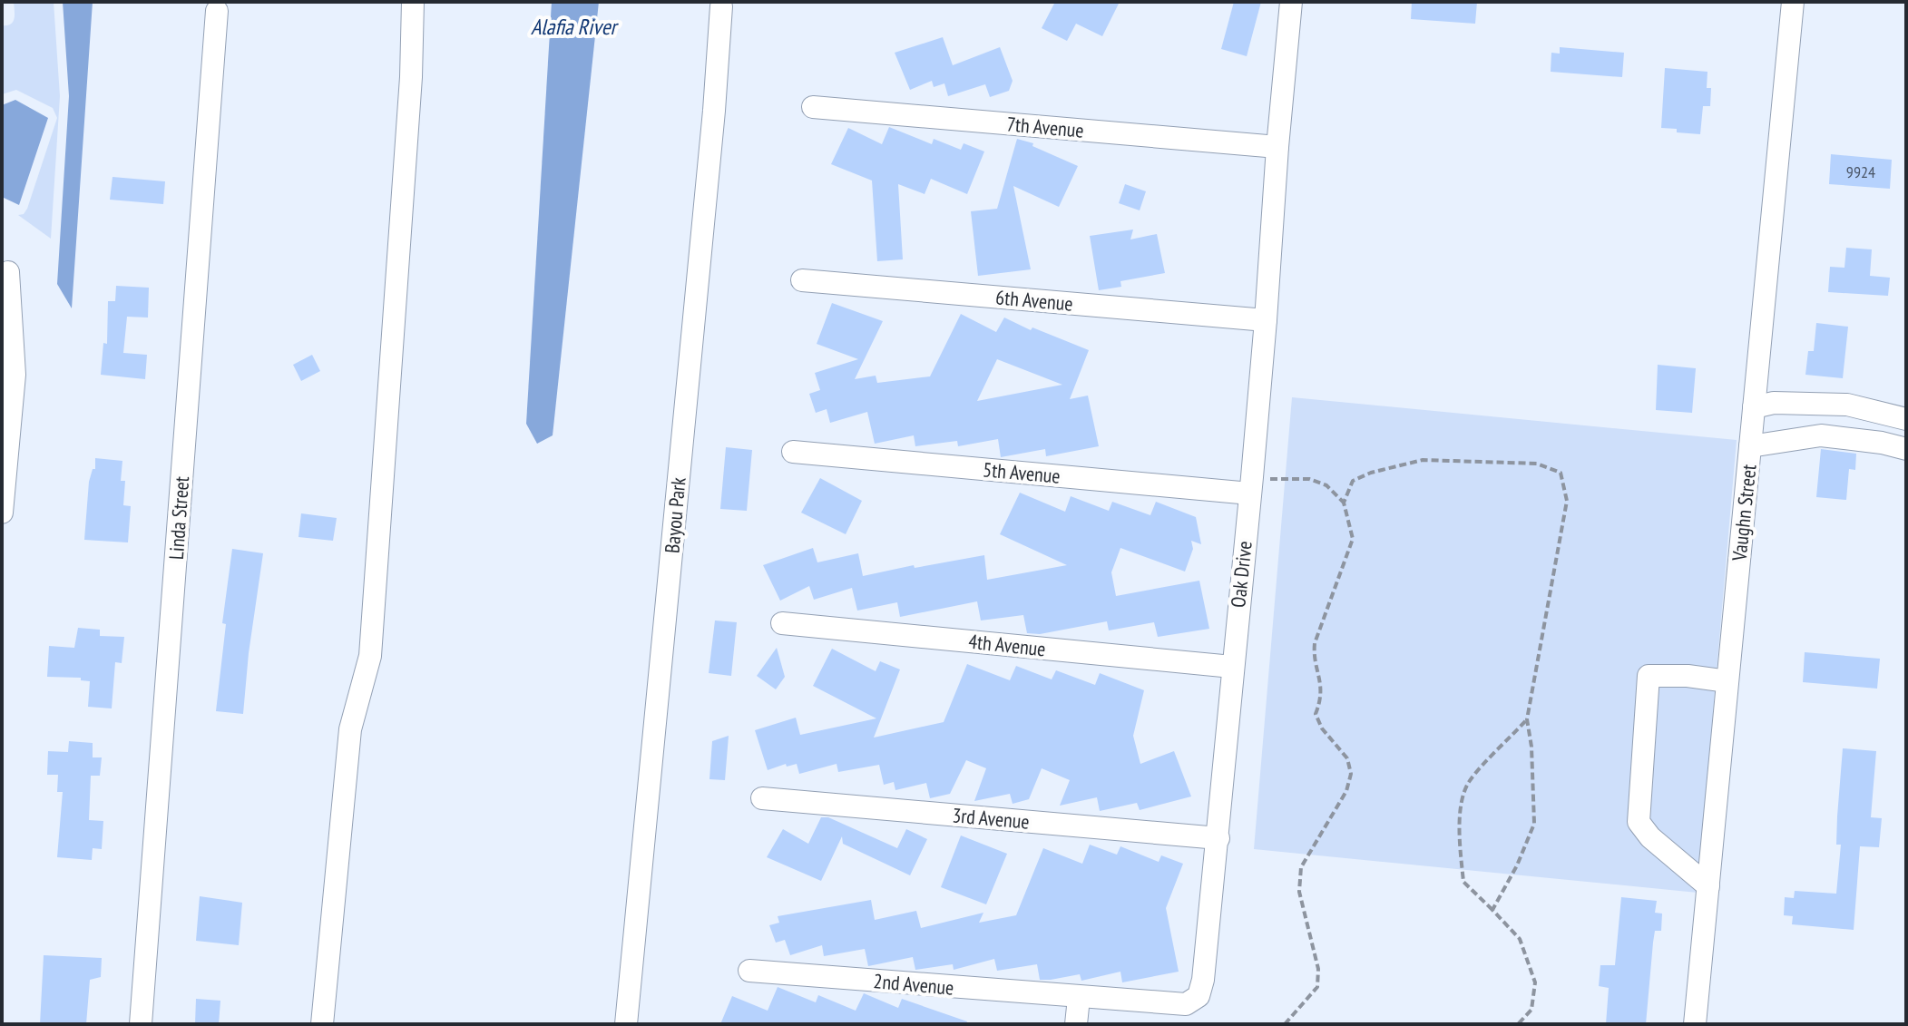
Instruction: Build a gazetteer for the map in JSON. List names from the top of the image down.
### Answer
{
  "streets": {
    "street": [
      "7th Avenue",
      "6th Avenue",
      "5th Avenue",
      "Vaughn Street",
      "Bayou Park",
      "Linda Street",
      "Oak Drive",
      "4th Avenue",
      "3rd Avenue",
      "2nd Avenue"
    ]
  },
  "crossings": [
    ["7th Avenue", "Oak Drive"],
    ["6th Avenue", "Oak Drive"],
    ["5th Avenue", "Oak Drive"],
    ["Oak Drive", "4th Avenue"],
    ["Oak Drive", "3rd Avenue"],
    ["Oak Drive", "2nd Avenue"]
  ],
  "water": ["Alafia River"],
  "house_numbers": ["9924"]
}
